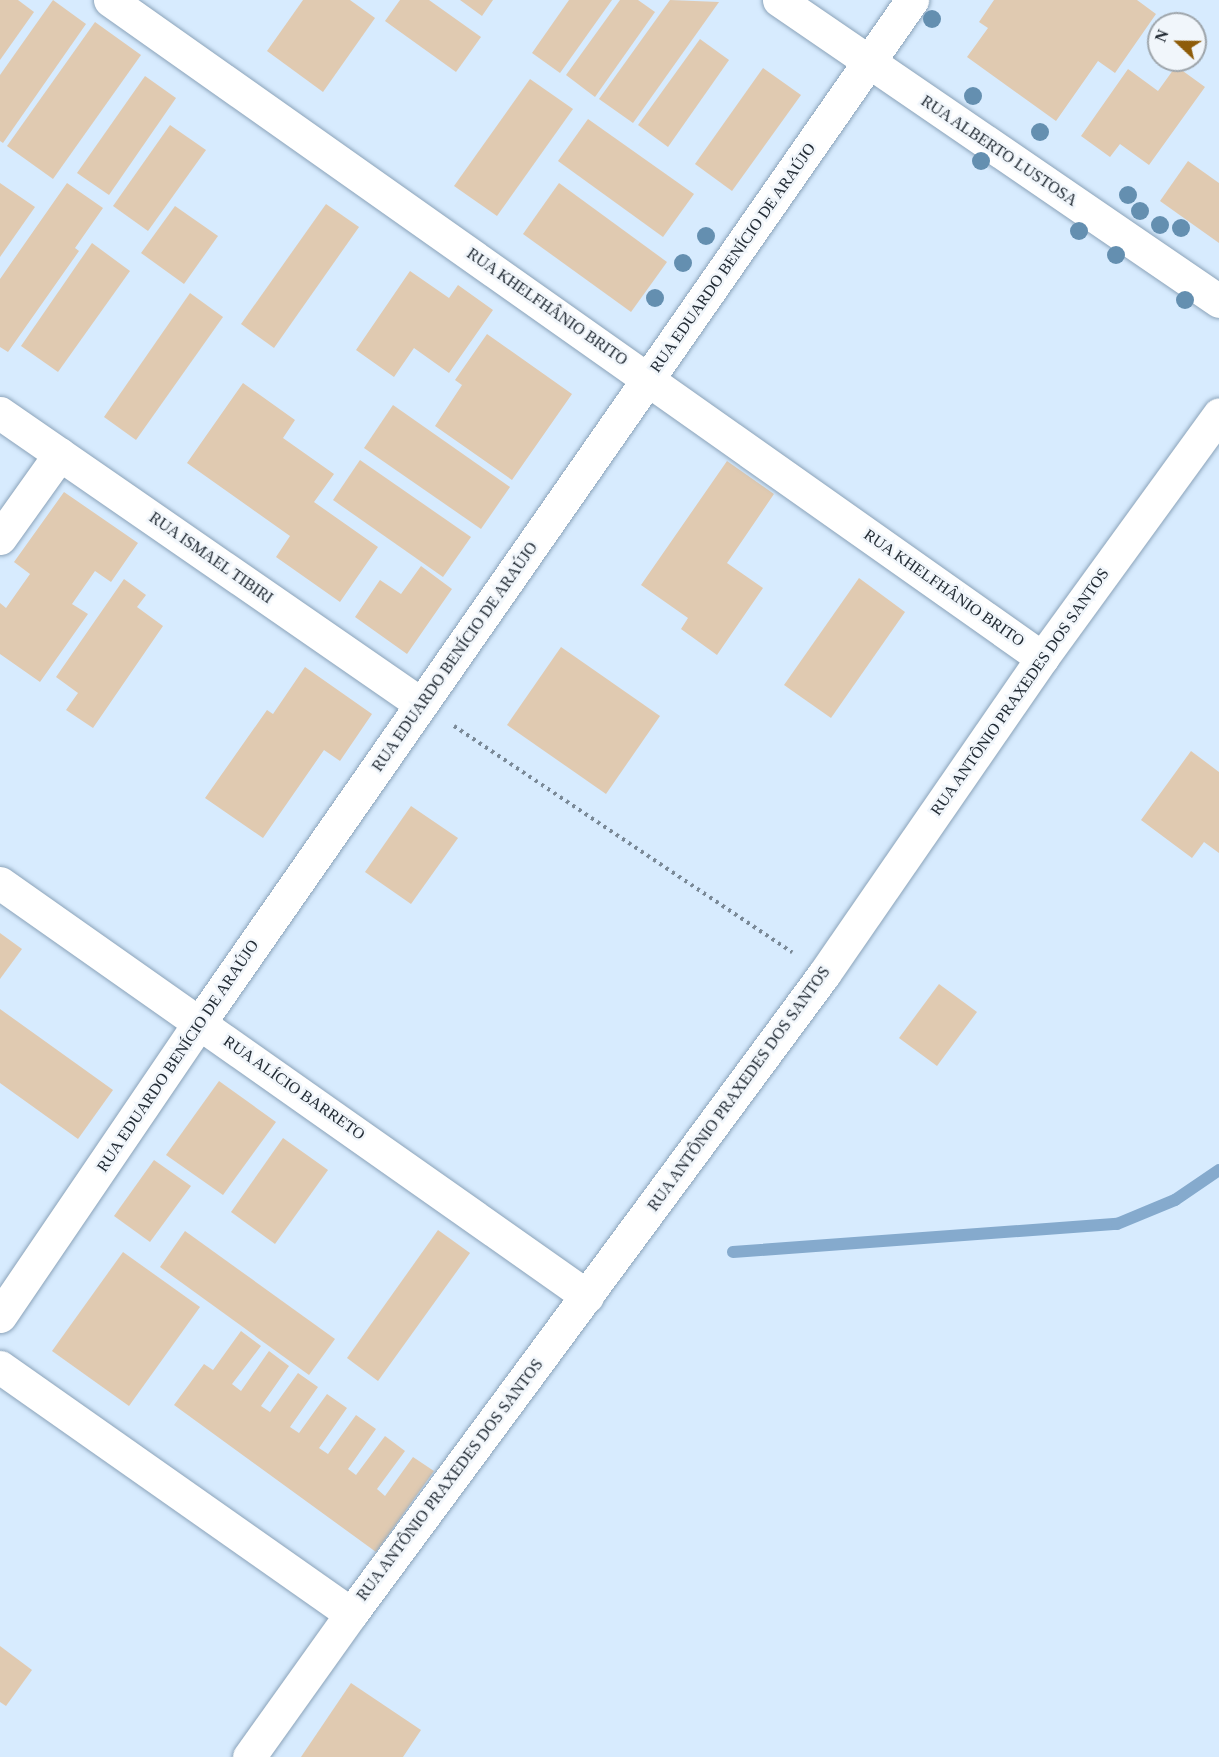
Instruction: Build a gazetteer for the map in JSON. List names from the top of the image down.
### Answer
{
  "streets": {
    "street": [
      "RUA ALBERTO LUSTOSA",
      "RUA EDUARDO BENÍCIO DE ARAÚJO",
      "RUA KHELFHÂNIO BRITO",
      "RUA ISMAEL TIBIRI",
      "RUA ANTÔNIO PRAXEDES DOS SANTOS",
      "RUA ALÍCIO BARRETO"
    ]
  },
  "crossings": [
    ["RUA ALBERTO LUSTOSA", "RUA EDUARDO BENÍCIO DE ARAÚJO"],
    ["RUA EDUARDO BENÍCIO DE ARAÚJO", "RUA KHELFHÂNIO BRITO"],
    ["RUA EDUARDO BENÍCIO DE ARAÚJO", "RUA ISMAEL TIBIRI"],
    ["RUA EDUARDO BENÍCIO DE ARAÚJO", "RUA ALÍCIO BARRETO"],
    ["RUA KHELFHÂNIO BRITO", "RUA ANTÔNIO PRAXEDES DOS SANTOS"],
    ["RUA ANTÔNIO PRAXEDES DOS SANTOS", "RUA ALÍCIO BARRETO"]
  ],
  "north": "left"
}
